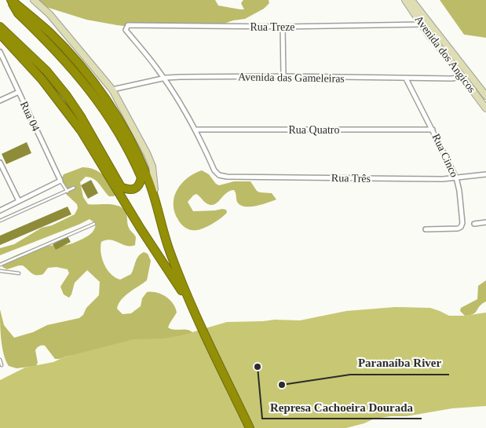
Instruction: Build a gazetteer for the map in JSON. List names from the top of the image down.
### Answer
{
  "streets": {
    "street": [
      "Rua Treze",
      "Avenida dos Angicos",
      "Avenida das Gameleiras",
      "Rua 04",
      "Rua Quatro",
      "Rua Cinco",
      "Rua Três"
    ]
  },
  "crossings": [
    ["Rua Treze", "Avenida dos Angicos"],
    ["Rua Treze", "Avenida das Gameleiras"],
    ["Avenida dos Angicos", "Avenida das Gameleiras"],
    ["Avenida das Gameleiras", "Rua Cinco"],
    ["Rua Quatro", "Rua Cinco"],
    ["Rua Quatro", "Rua Três"],
    ["Rua Cinco", "Rua Três"]
  ],
  "places": ["Represa Cachoeira Dourada", "Paranaíba River"]
}
